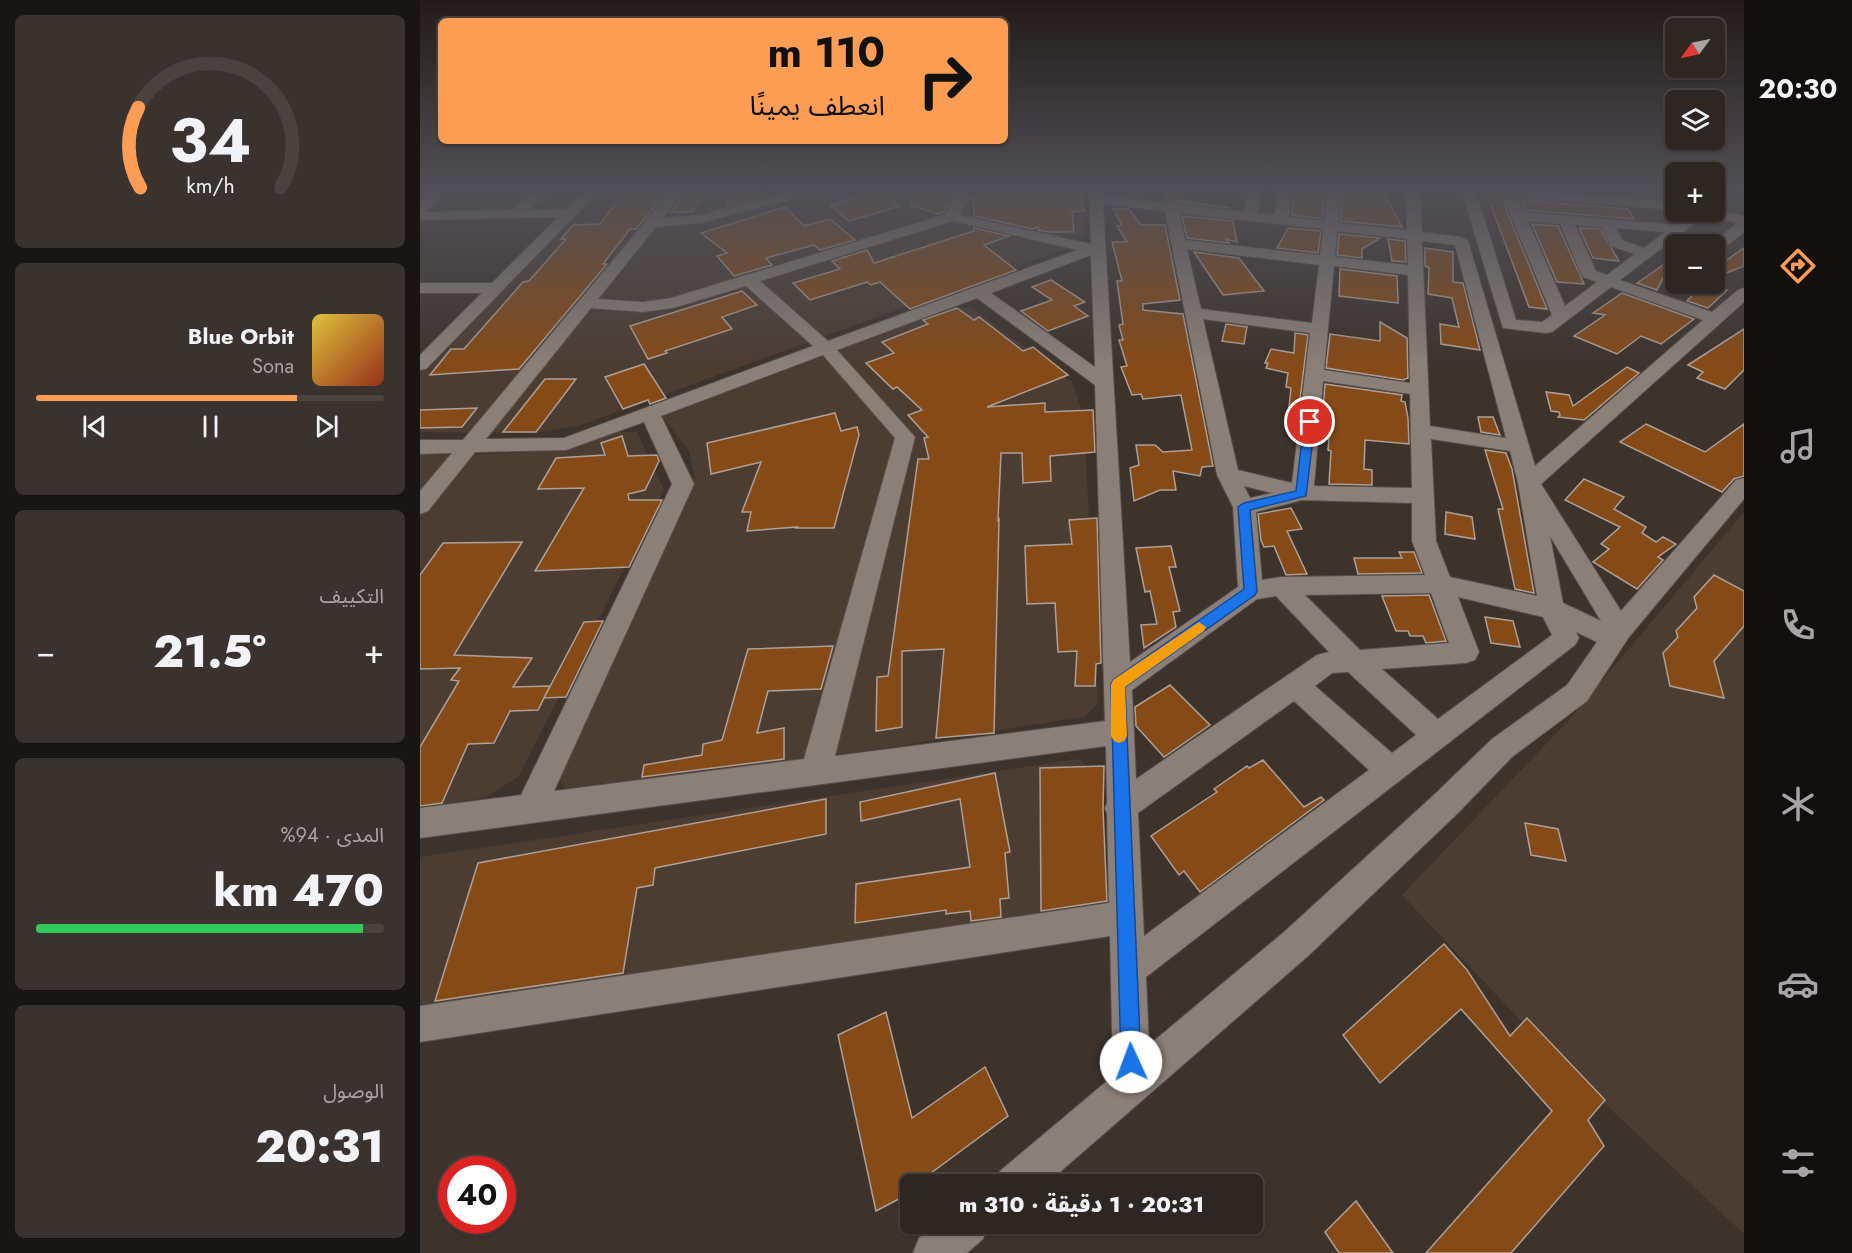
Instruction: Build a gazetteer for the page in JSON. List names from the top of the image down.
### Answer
{
  "north": "bottom left",
  "page": {
    "tabs": "20:30",
    "map_buttons": ["+", "−"],
    "turn": ["110 m", "انعطف يمينًا"],
    "song": ["Blue Orbit", "Sona"],
    "tile": [
      "التكييف",
      ["المدى · 94%", "470 km"],
      ["الوصول", "20:31"]
    ],
    "heat": ["−", "21.5°", "+"],
    "limit": "40",
    "trip": "20:31 · 1 دقيقة · 310 m",
    "gauge": ["34", "km/h"]
  }
}
